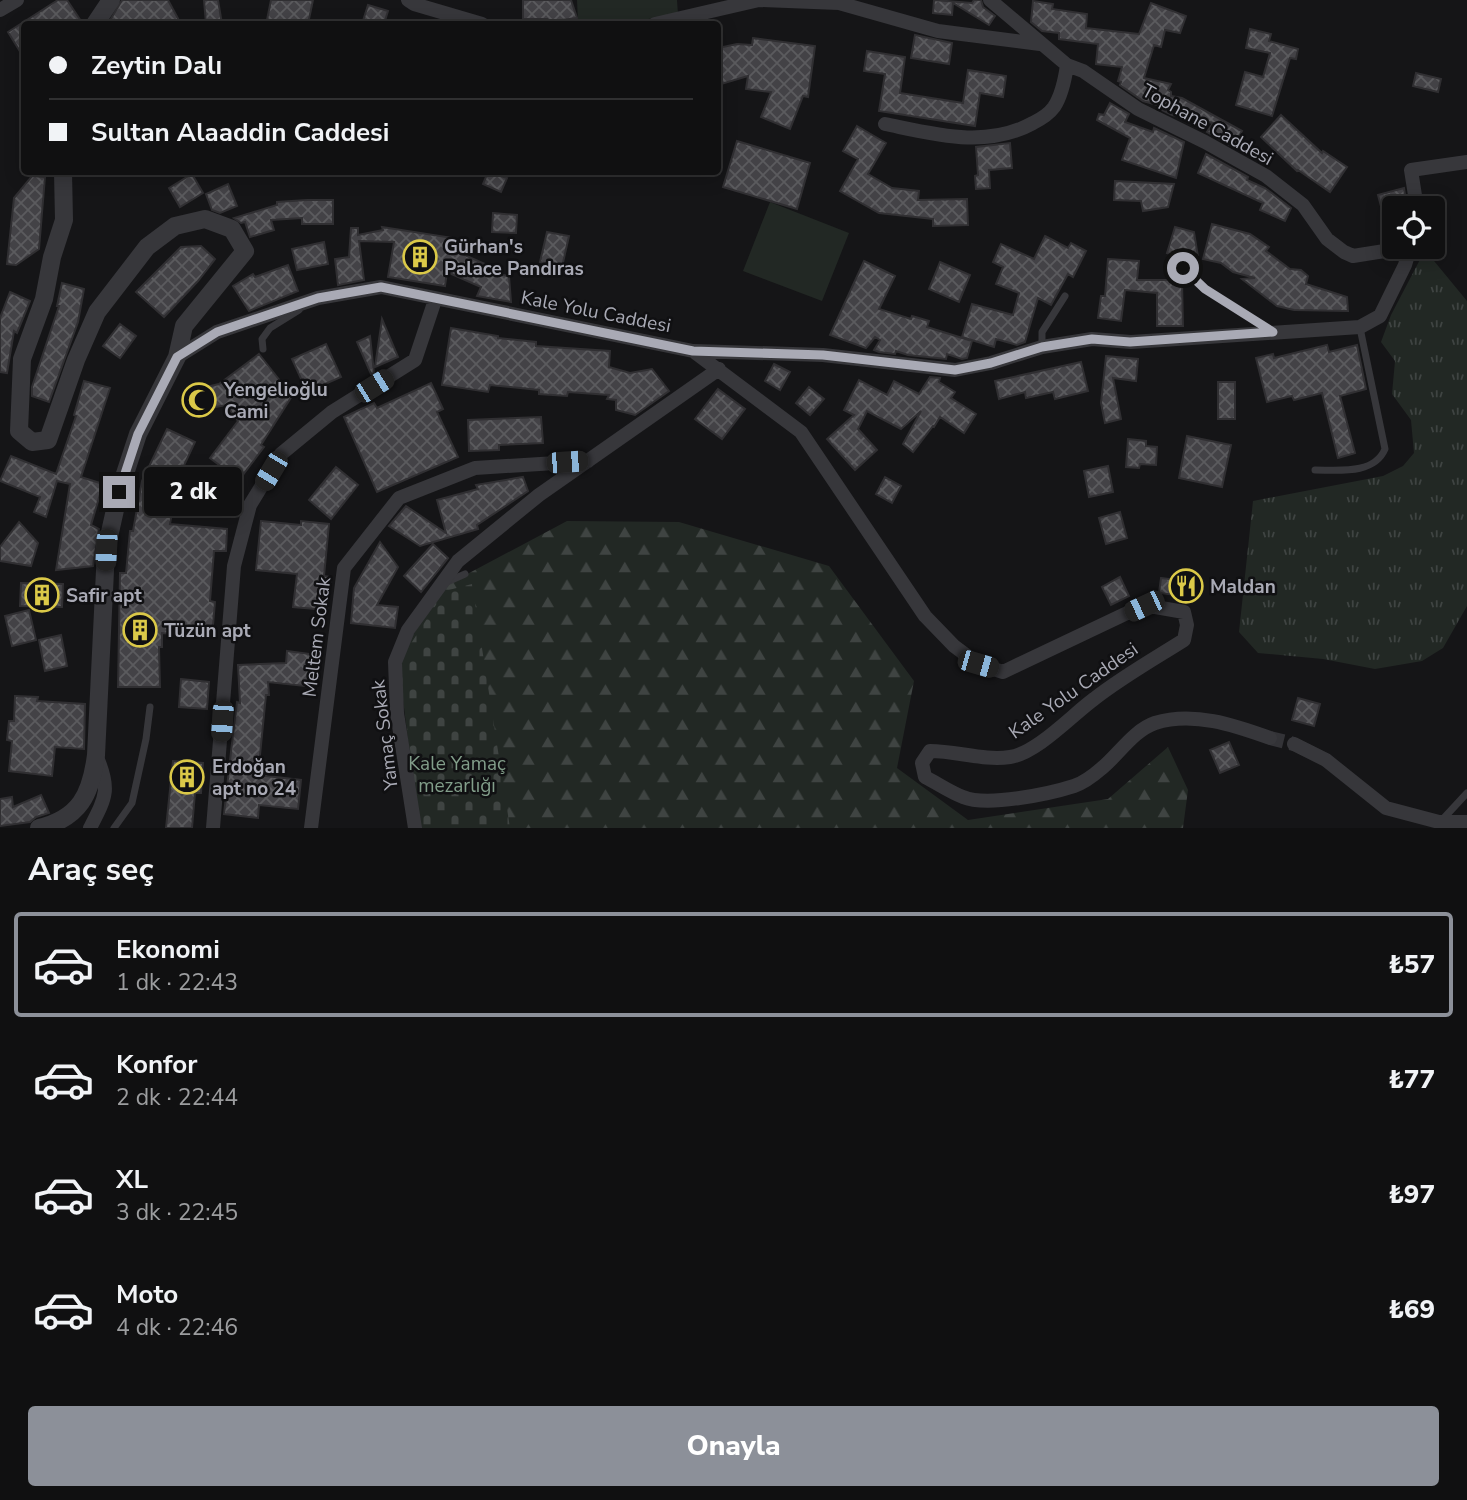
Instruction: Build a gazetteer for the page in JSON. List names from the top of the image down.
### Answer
{
  "streets": {
    "street": [
      "Tophane Caddesi",
      "Kale Yolu Caddesi",
      "Meltem Sokak",
      "Yamaç Sokak"
    ]
  },
  "crossings": [
    ["Kale Yolu Caddesi", "Yamaç Sokak"],
    ["Meltem Sokak", "Yamaç Sokak"]
  ],
  "parks": ["Kale Yamaç mezarlığı"],
  "places": {
    "building": [
      "Gürhan's Palace Pandıras",
      "Safir apt",
      "Tüzün apt",
      "Erdoğan apt no 24"
    ],
    "mosque": ["Yengelioğlu Cami"],
    "restaurant": ["Maldan"]
  },
  "page": {
    "banner": ["Zeytin Dalı", "Sultan Alaaddin Caddesi"],
    "bubble": "2 dk",
    "heading": "Araç seç",
    "list": [
      {
        "name": "Ekonomi",
        "note": "1 dk · 22:43",
        "value": "₺57"
      },
      {
        "name": "Konfor",
        "note": "2 dk · 22:44",
        "value": "₺77"
      },
      {
        "name": "XL",
        "note": "3 dk · 22:45",
        "value": "₺97"
      },
      {
        "name": "Moto",
        "note": "4 dk · 22:46",
        "value": "₺69"
      }
    ],
    "buttons": "Onayla"
  }
}
